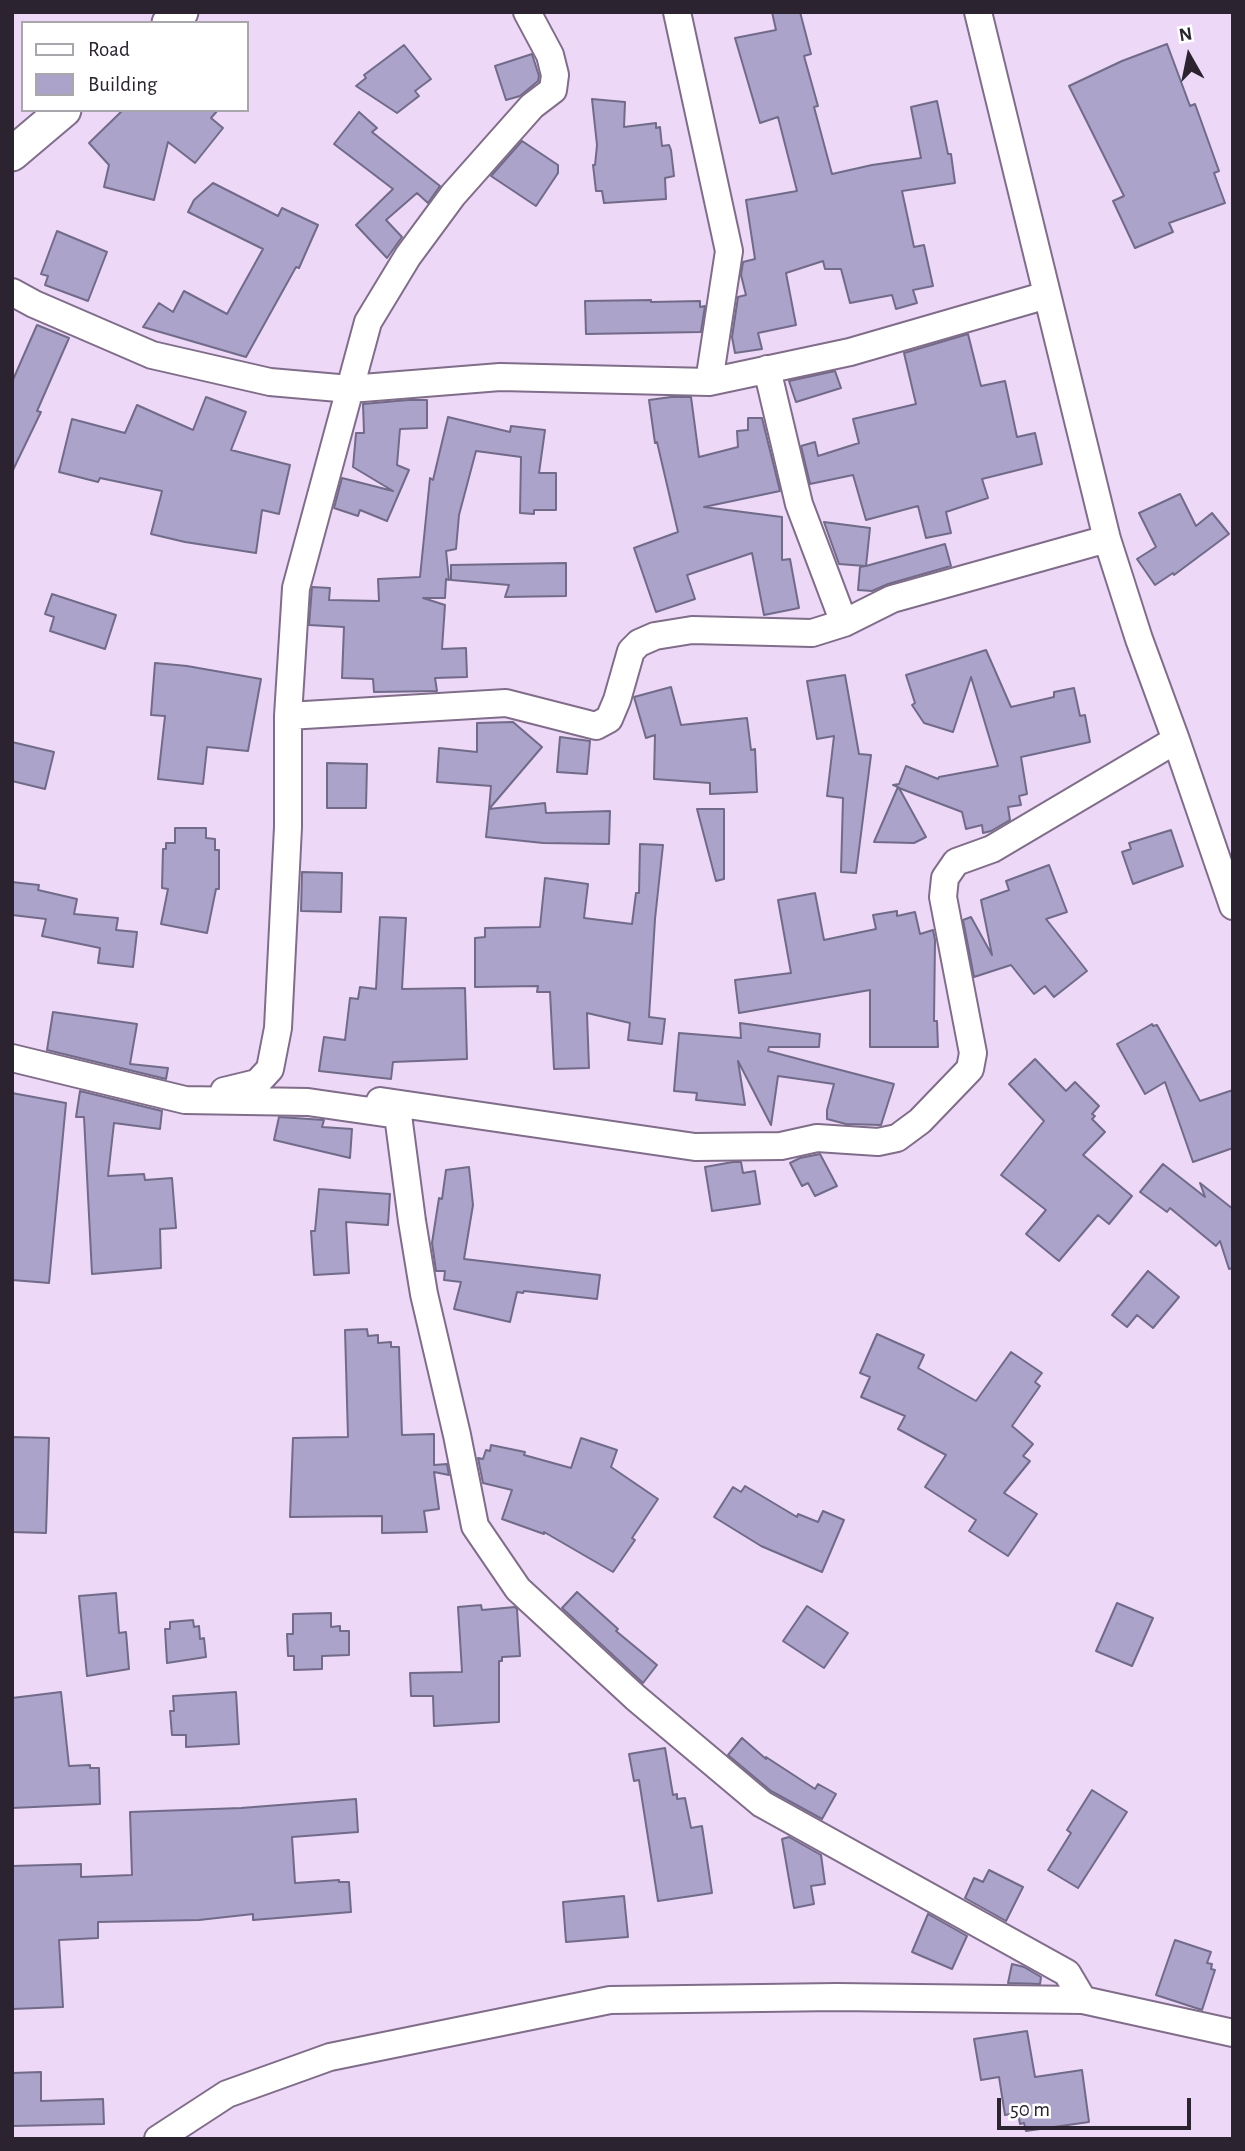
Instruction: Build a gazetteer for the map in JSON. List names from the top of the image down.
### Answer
{
  "legend": ["Road", "Building"],
  "scale_bar": "50 m",
  "north": "top"
}
